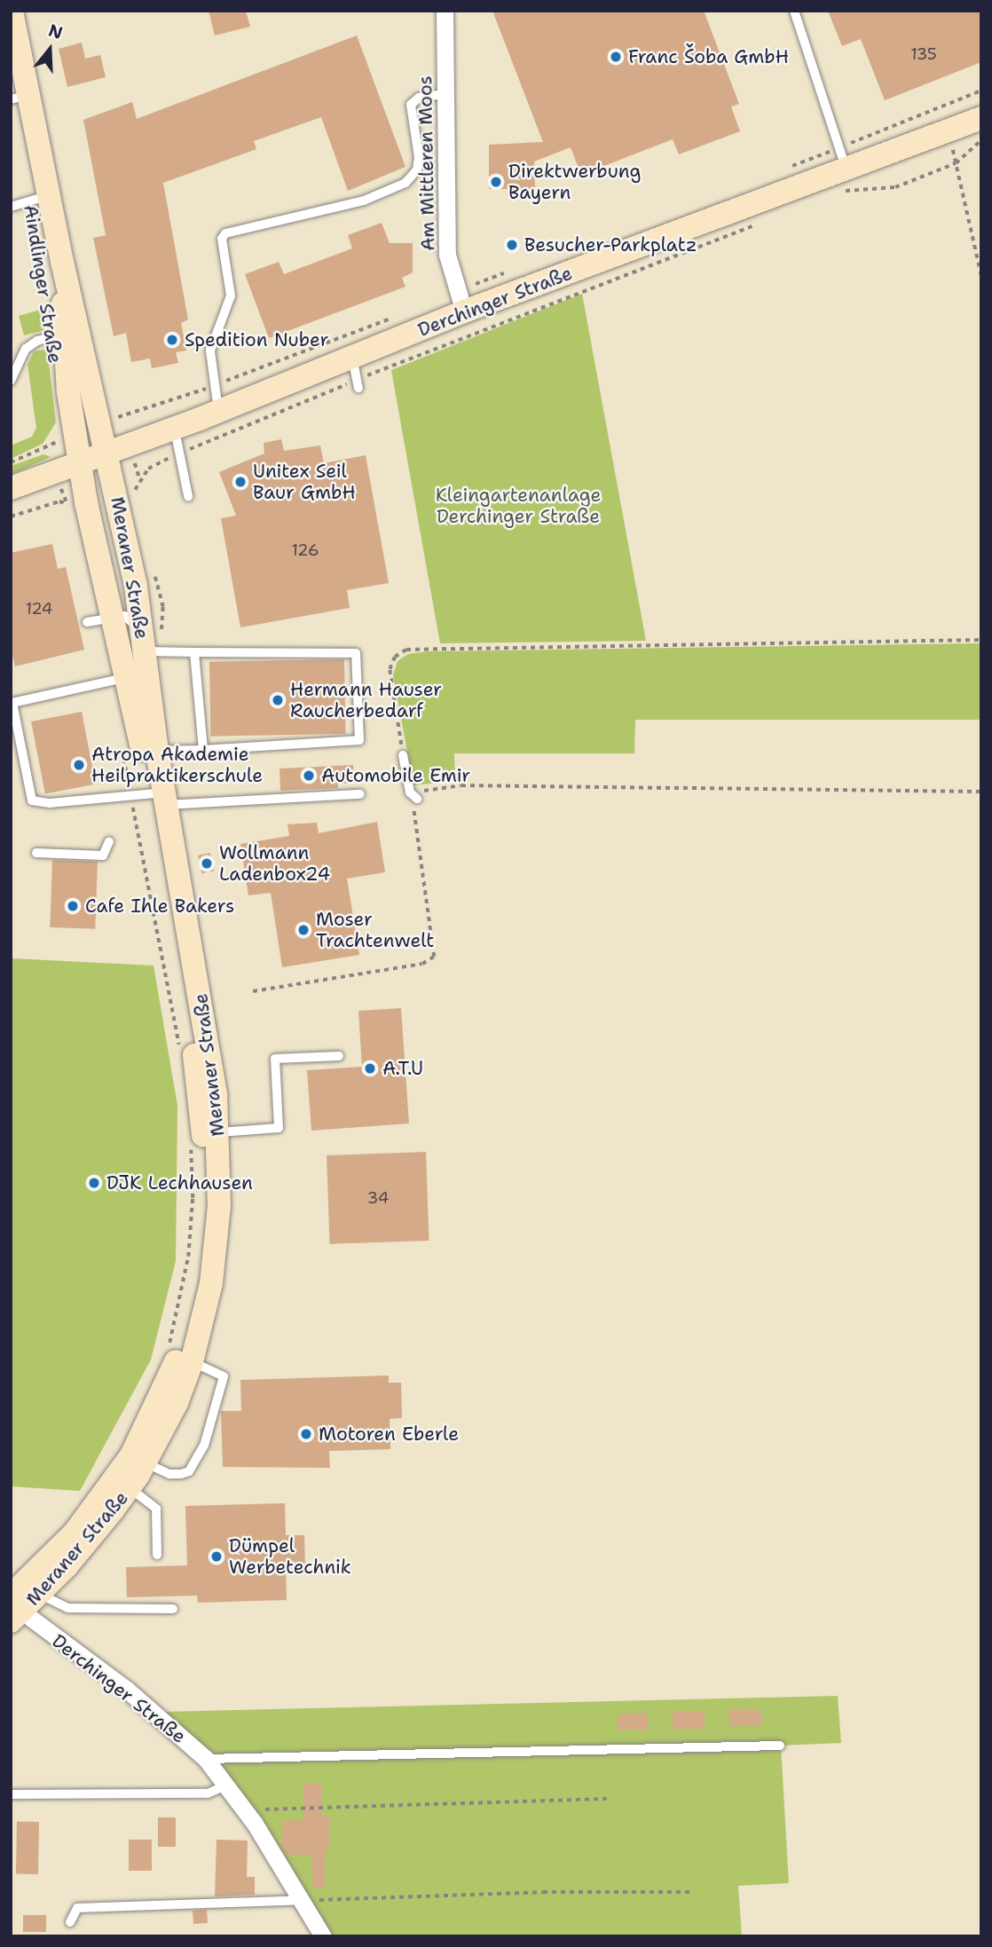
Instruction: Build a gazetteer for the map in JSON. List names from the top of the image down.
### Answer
{
  "streets": {
    "main road": ["Aindlinger Straße", "Derchinger Straße", "Meraner Straße"],
    "street": ["Am Mittleren Moos"]
  },
  "crossings": [
    ["Am Mittleren Moos", "Derchinger Straße"],
    ["Aindlinger Straße", "Derchinger Straße"],
    ["Aindlinger Straße", "Meraner Straße"],
    ["Derchinger Straße", "Meraner Straße"]
  ],
  "parks": ["Kleingartenanlage Derchinger Straße"],
  "places": [
    "Franc Šoba GmbH",
    "Direktwerbung Bayern",
    "Besucher-Parkplatz",
    "Spedition Nuber",
    "Unitex Seil Baur GmbH",
    "Hermann Hauser Raucherbedarf",
    "Atropa Akademie Heilpraktikerschule",
    "Automobile Emir",
    "Wollmann Ladenbox24",
    "Cafe Ihle Bakers",
    "Moser Trachtenwelt",
    "A.T.U",
    "DJK Lechhausen",
    "Motoren Eberle",
    "Dümpel Werbetechnik"
  ],
  "house_numbers": [
    "135",
    "126",
    "124",
    "34"
  ],
  "north": "top"
}
